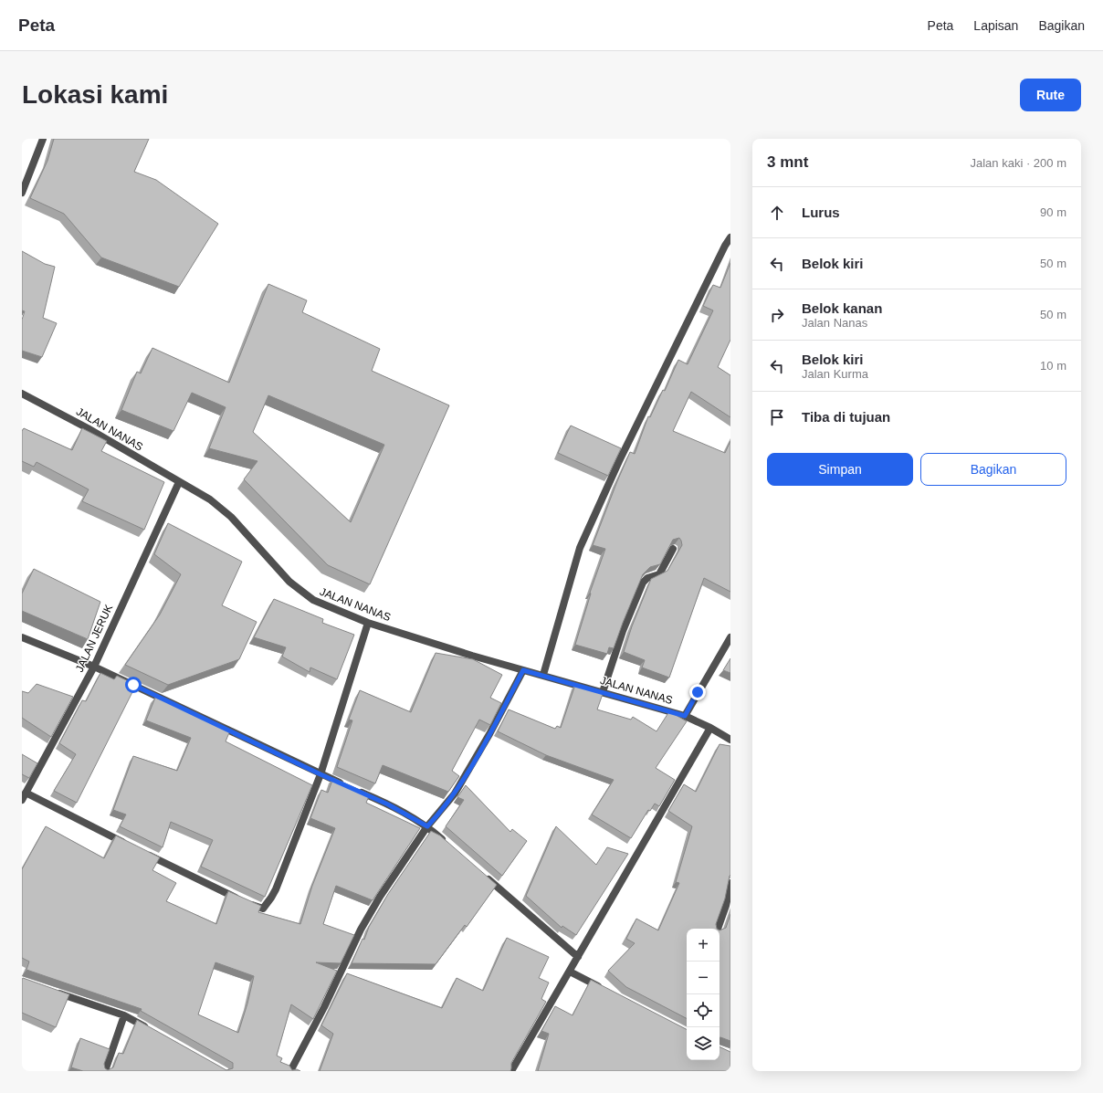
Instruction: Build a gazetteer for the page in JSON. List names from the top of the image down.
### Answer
{
  "streets": {
    "street": ["JALAN NANAS", "JALAN JERUK"]
  },
  "crossings": [
    ["JALAN NANAS", "JALAN JERUK"]
  ],
  "page": {
    "header": "Peta",
    "nav": ["Peta", "Lapisan", "Bagikan"],
    "buttons": [
      "Rute",
      ["Simpan", "Bagikan"]
    ],
    "title": "Lokasi kami",
    "heading": ["3 mnt", "Jalan kaki · 200 m"],
    "list": [
      ["Lurus", "90 m"],
      ["Belok kiri", "50 m"],
      ["Belok kanan", "Jalan Nanas", "50 m"],
      ["Belok kiri", "Jalan Kurma", "10 m"],
      "Tiba di tujuan"
    ],
    "map_buttons": ["+", "−"]
  }
}
